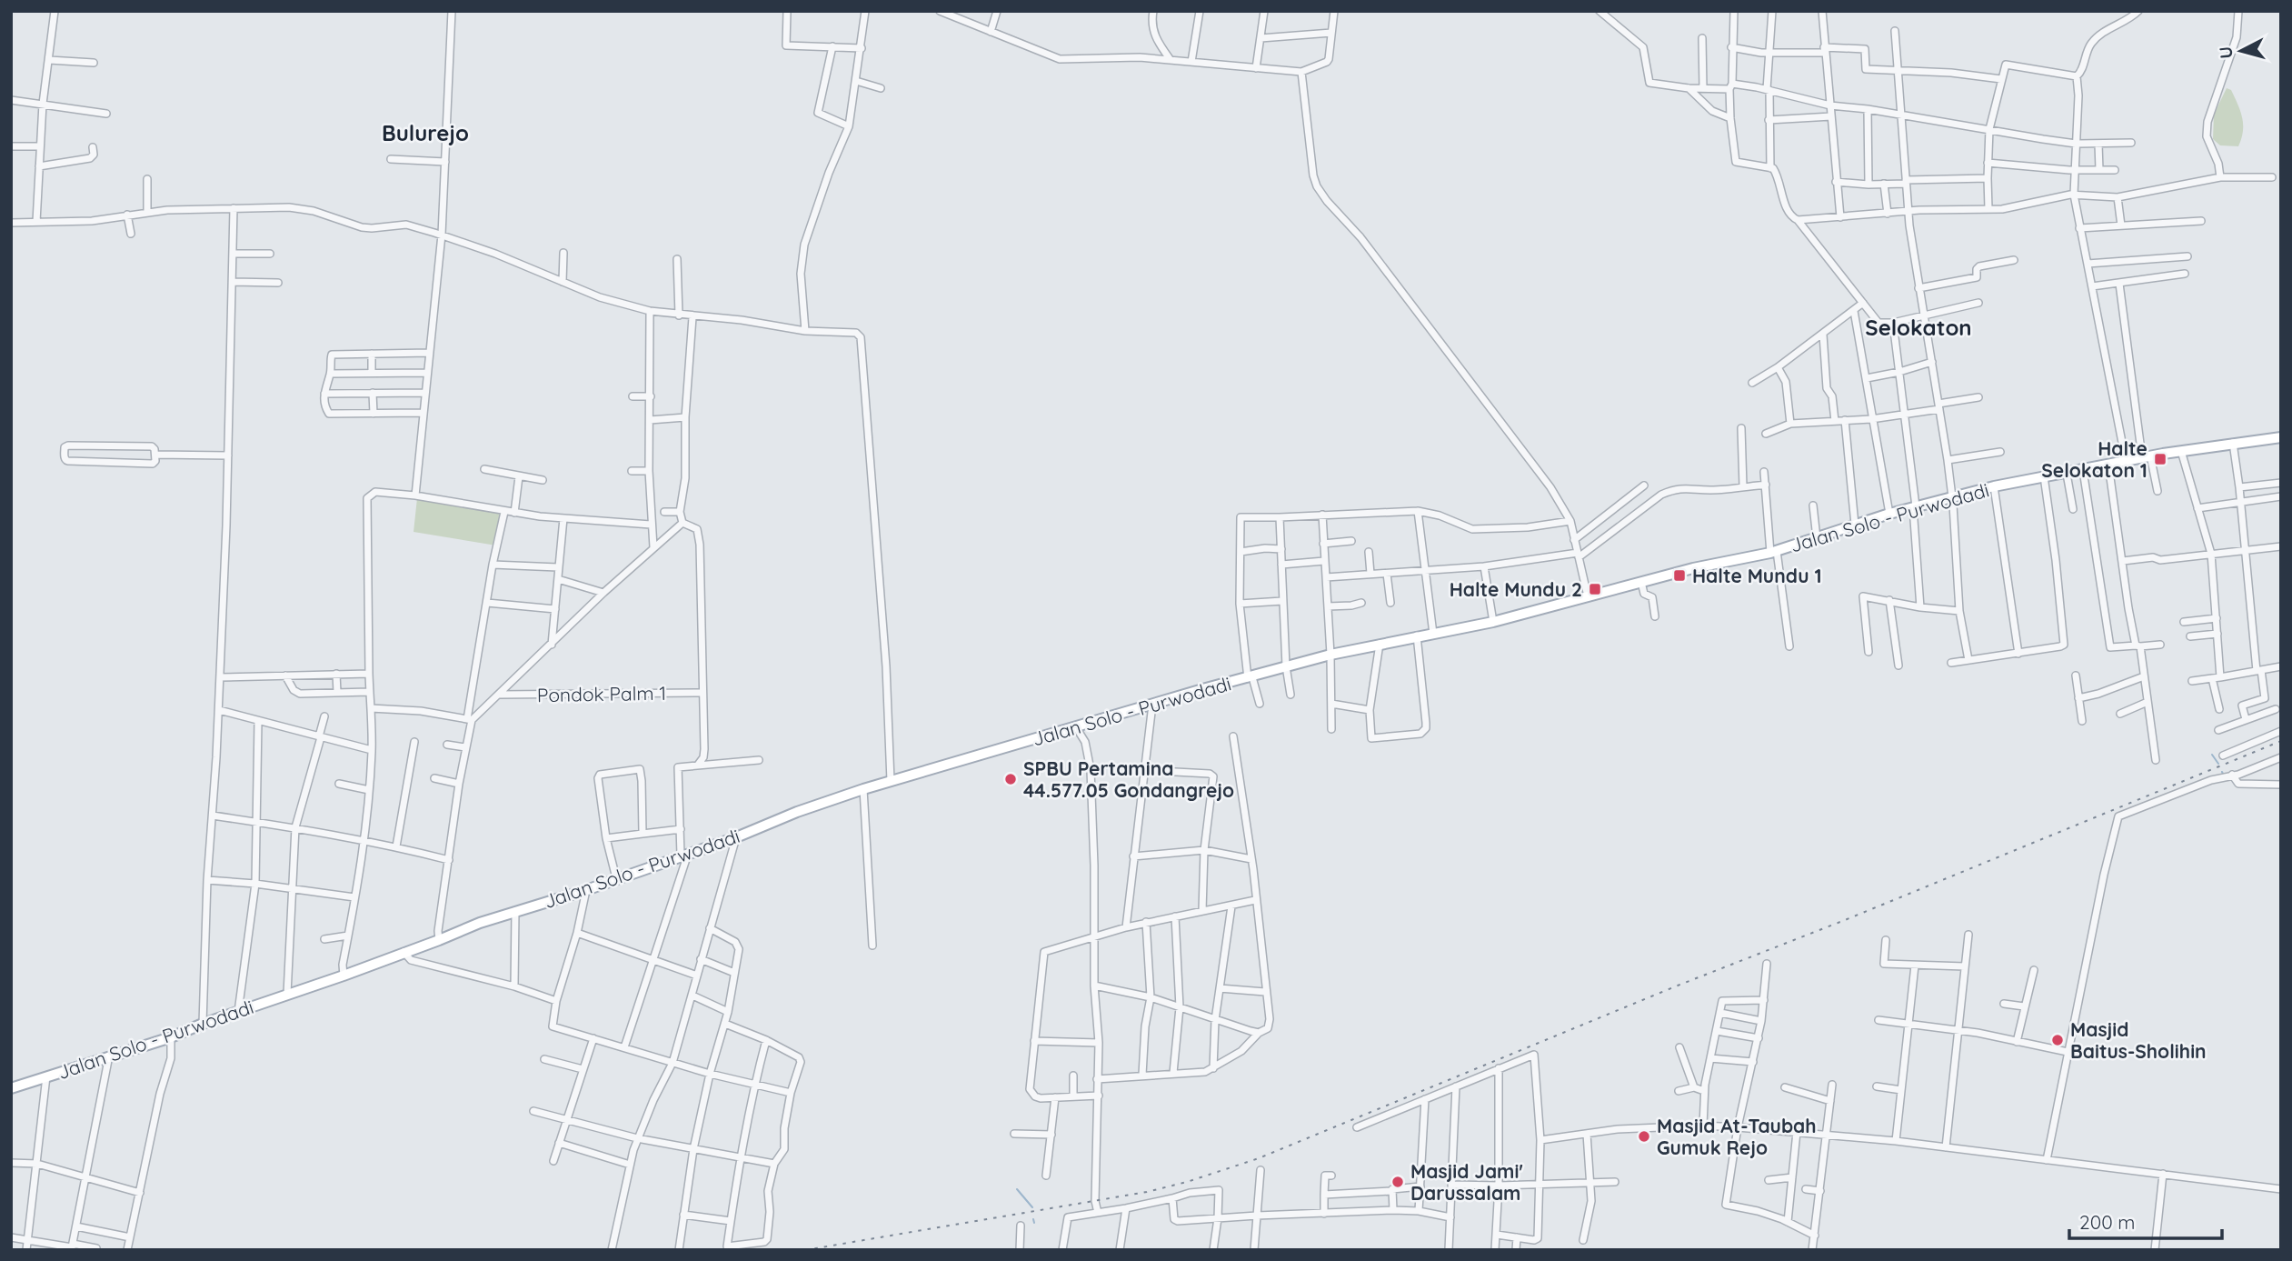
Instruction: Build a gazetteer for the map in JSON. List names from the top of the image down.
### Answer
{
  "streets": {
    "main road": ["Jalan Solo - Purwodadi"],
    "street": ["Pondok Palm 1"]
  },
  "districts": ["Bulurejo", "Selokaton"],
  "places": {
    "transit": ["Halte Selokaton 1", "Halte Mundu 1", "Halte Mundu 2"],
    "other": [
      "SPBU Pertamina 44.577.05 Gondangrejo",
      "Masjid Baitus-Sholihin",
      "Masjid At-Taubah Gumuk Rejo",
      "Masjid Jami' Darussalam"
    ]
  },
  "scale_bar": "200 m",
  "north": "left"
}
